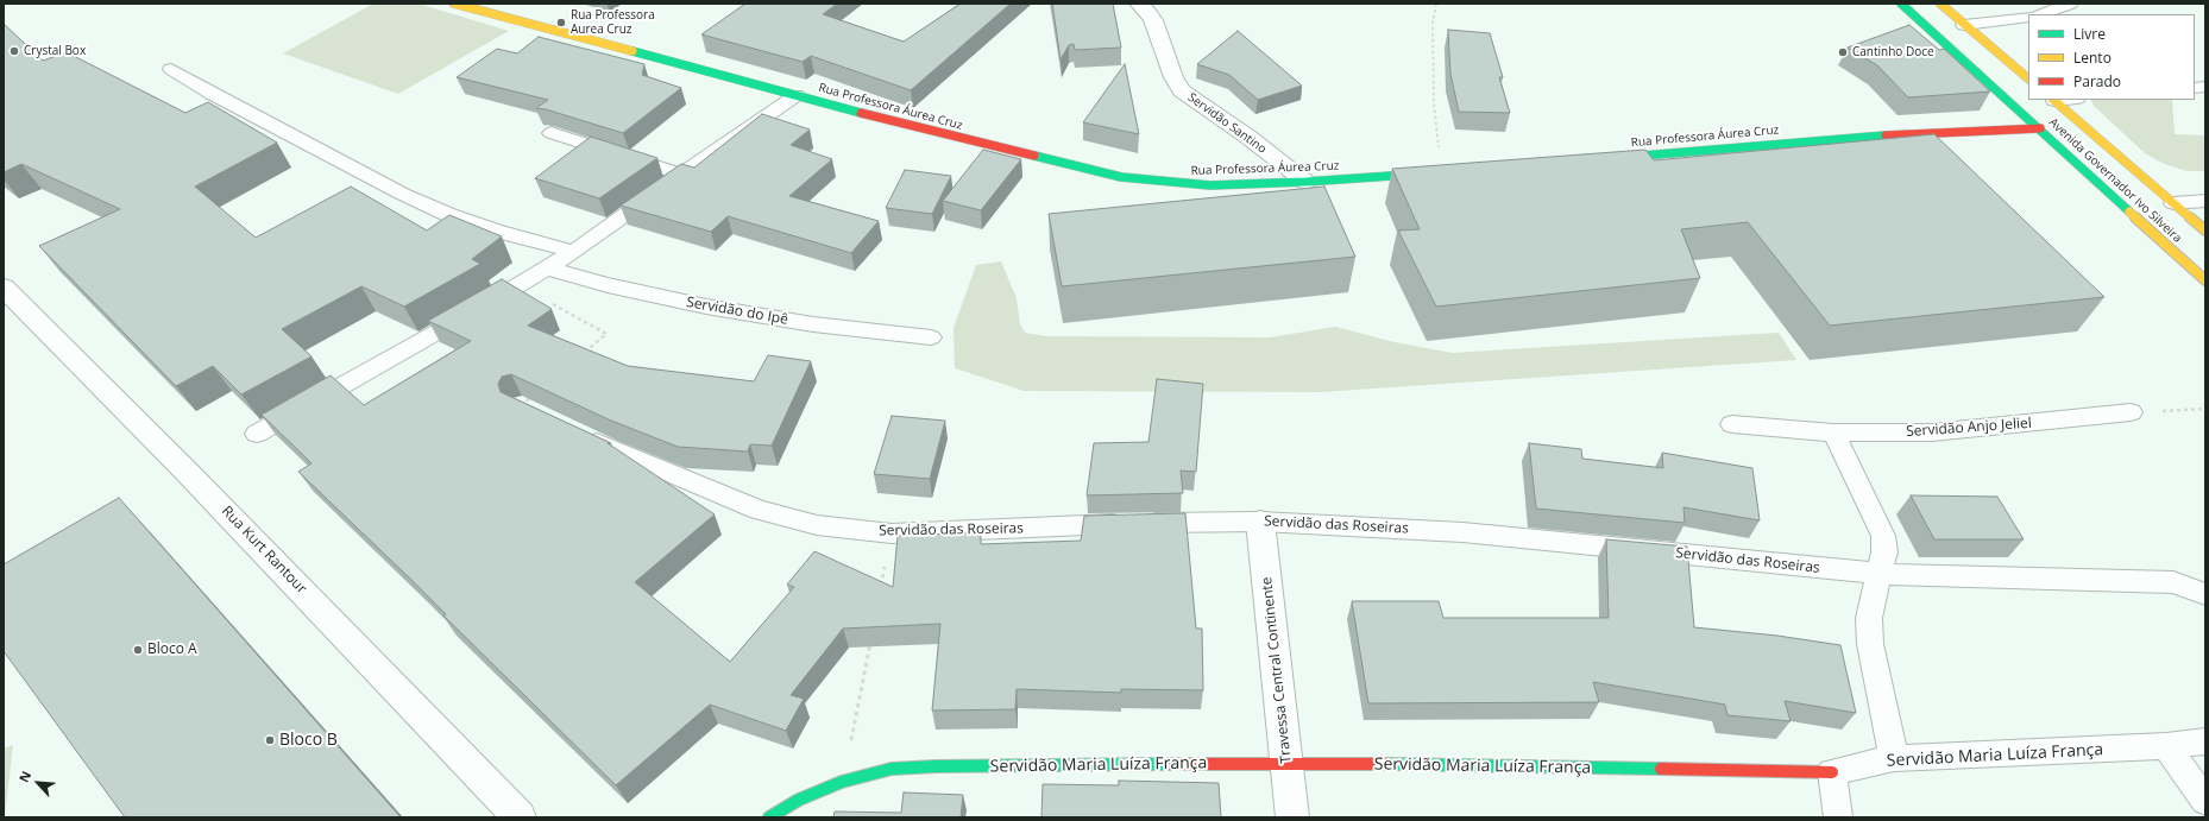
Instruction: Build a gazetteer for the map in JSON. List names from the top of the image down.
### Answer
{
  "streets": {
    "street": [
      "Rua Professora Áurea Cruz",
      "Servidão Santino",
      "Avenida Governador Ivo Silveira",
      "Rua Kurt Rantour",
      "Travessa Central Continente",
      "Servidão Maria Luíza França"
    ],
    "lane": ["Servidão do Ipê", "Servidão Anjo Jeliel", "Servidão das Roseiras"]
  },
  "crossings": [
    ["Rua Professora Áurea Cruz", "Servidão Santino"],
    ["Rua Professora Áurea Cruz", "Avenida Governador Ivo Silveira"],
    ["Servidão das Roseiras", "Travessa Central Continente"],
    ["Travessa Central Continente", "Servidão Maria Luíza França"]
  ],
  "places": [
    "Rua Professora Aurea Cruz",
    "Crystal Box",
    "Cantinho Doce",
    "Bloco A",
    "Bloco B"
  ],
  "legend": ["Livre", "Lento", "Parado"],
  "north": "top left"
}
